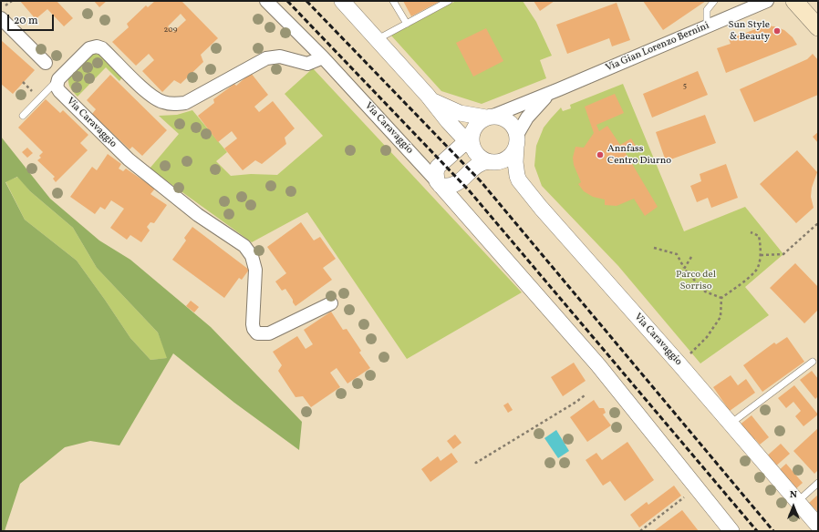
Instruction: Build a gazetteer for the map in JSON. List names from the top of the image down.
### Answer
{
  "streets": {
    "street": ["Via Gian Lorenzo Bernini", "Via Caravaggio"]
  },
  "crossings": [
    ["Via Gian Lorenzo Bernini", "Via Caravaggio"]
  ],
  "parks": ["Parco del Sorriso"],
  "places": ["Sun Style & Beauty", "Annfass Centro Diurno"],
  "house_numbers": ["209", "5"],
  "scale_bar": "20 m",
  "north": "top"
}
